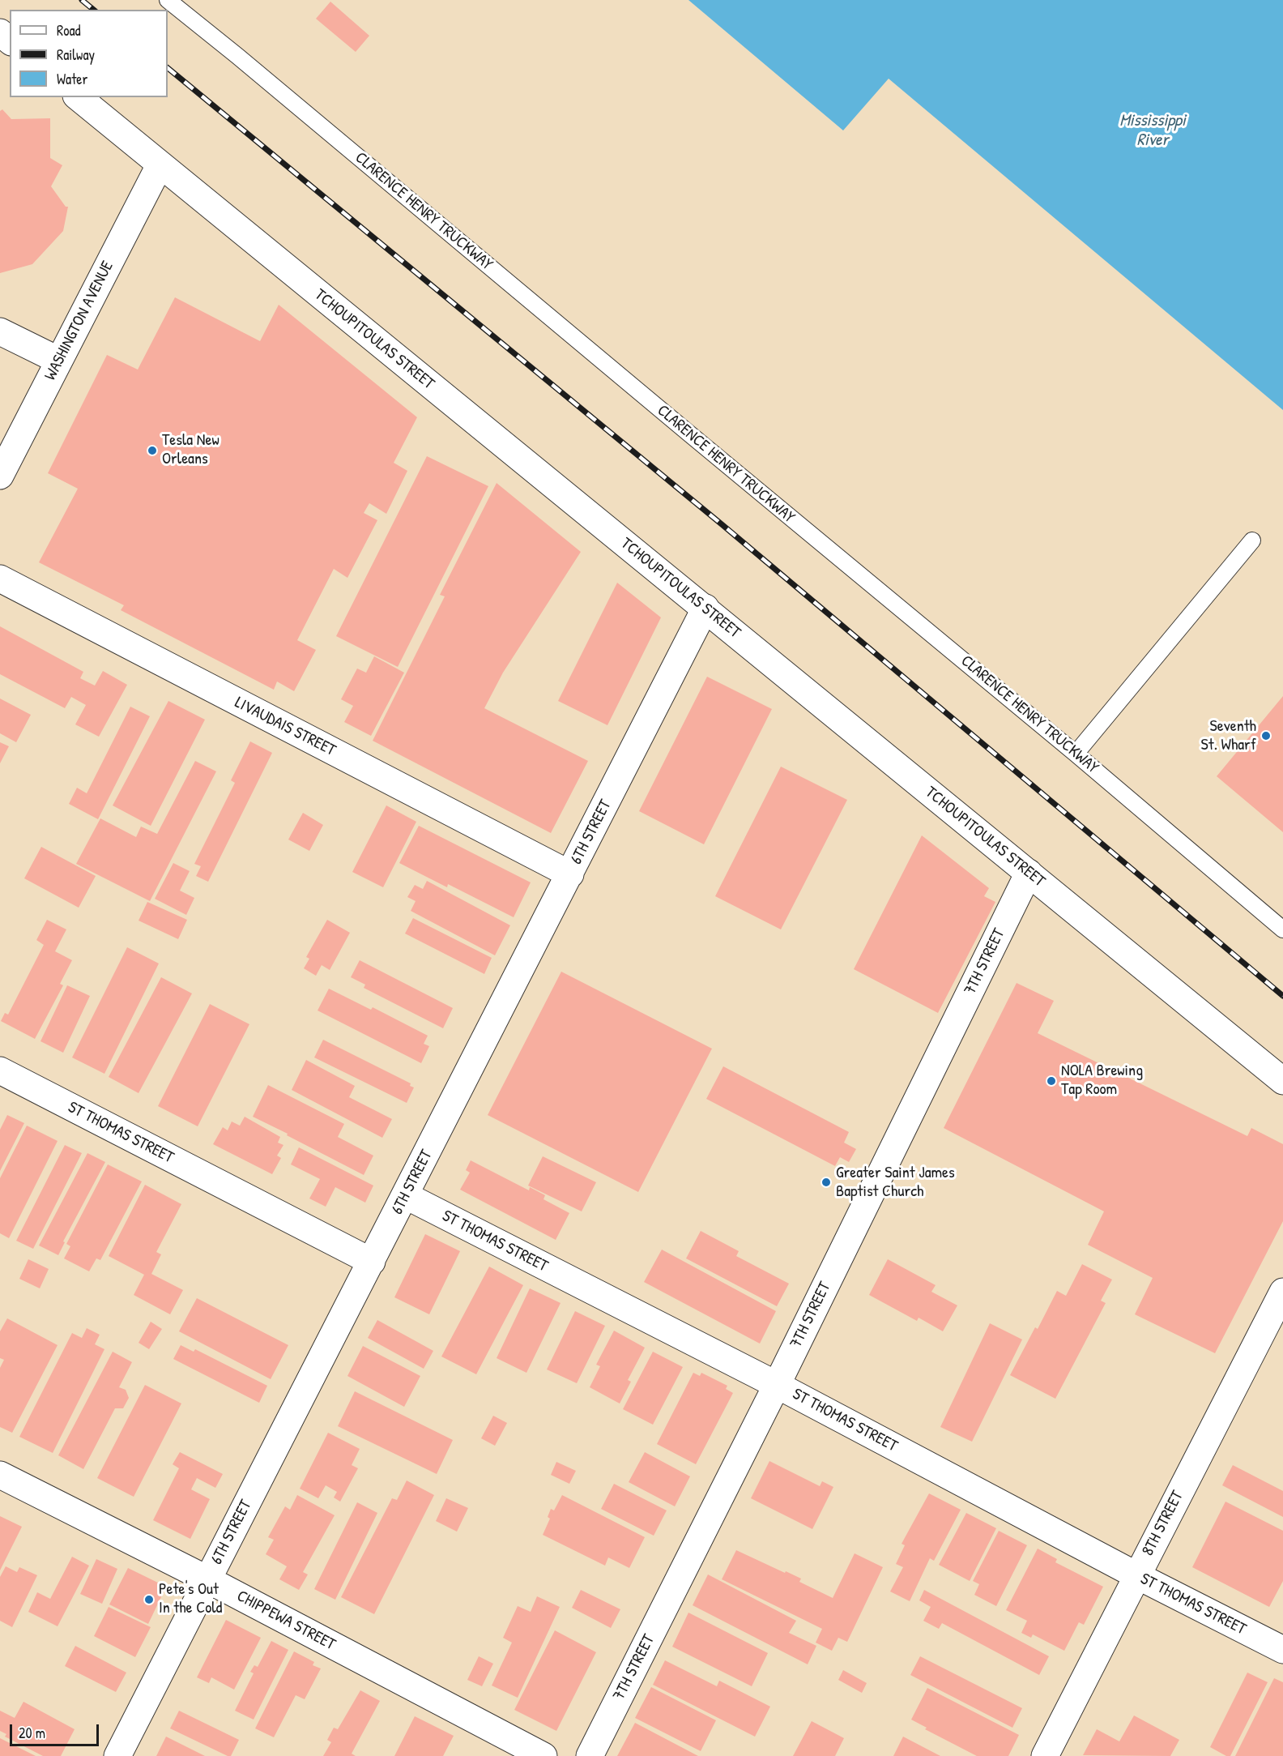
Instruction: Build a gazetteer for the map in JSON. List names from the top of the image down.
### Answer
{
  "streets": {
    "street": [
      "WASHINGTON AVENUE",
      "TCHOUPITOULAS STREET",
      "LIVAUDAIS STREET",
      "6TH STREET",
      "7TH STREET",
      "ST THOMAS STREET",
      "8TH STREET",
      "CHIPPEWA STREET"
    ],
    "lane": ["CLARENCE HENRY TRUCKWAY"]
  },
  "crossings": [
    ["WASHINGTON AVENUE", "TCHOUPITOULAS STREET"],
    ["TCHOUPITOULAS STREET", "6TH STREET"],
    ["TCHOUPITOULAS STREET", "7TH STREET"],
    ["LIVAUDAIS STREET", "6TH STREET"],
    ["6TH STREET", "ST THOMAS STREET"],
    ["6TH STREET", "CHIPPEWA STREET"],
    ["7TH STREET", "ST THOMAS STREET"],
    ["ST THOMAS STREET", "8TH STREET"]
  ],
  "water": ["Mississippi River"],
  "places": [
    "Tesla New Orleans",
    "Seventh St. Wharf",
    "NOLA Brewing Tap Room",
    "Greater Saint James Baptist Church",
    "Pete's Out In the Cold"
  ],
  "legend": ["Road", "Railway", "Water"],
  "scale_bar": "20 m"
}
